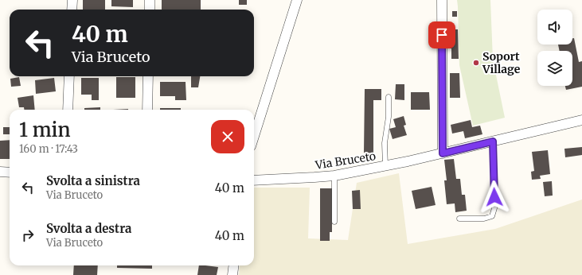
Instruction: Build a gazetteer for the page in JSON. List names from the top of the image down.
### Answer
{
  "streets": {
    "street": ["Via Bruceto"]
  },
  "places": ["Soport Village"],
  "page": {
    "turn": ["40 m", "Via Bruceto"],
    "heading": ["1 min", "160 m · 17:43"],
    "list": [
      {
        "name": "Svolta a sinistra",
        "note": "Via Bruceto",
        "value": "40 m"
      },
      {
        "name": "Svolta a destra",
        "note": "Via Bruceto",
        "value": "40 m"
      }
    ]
  }
}
